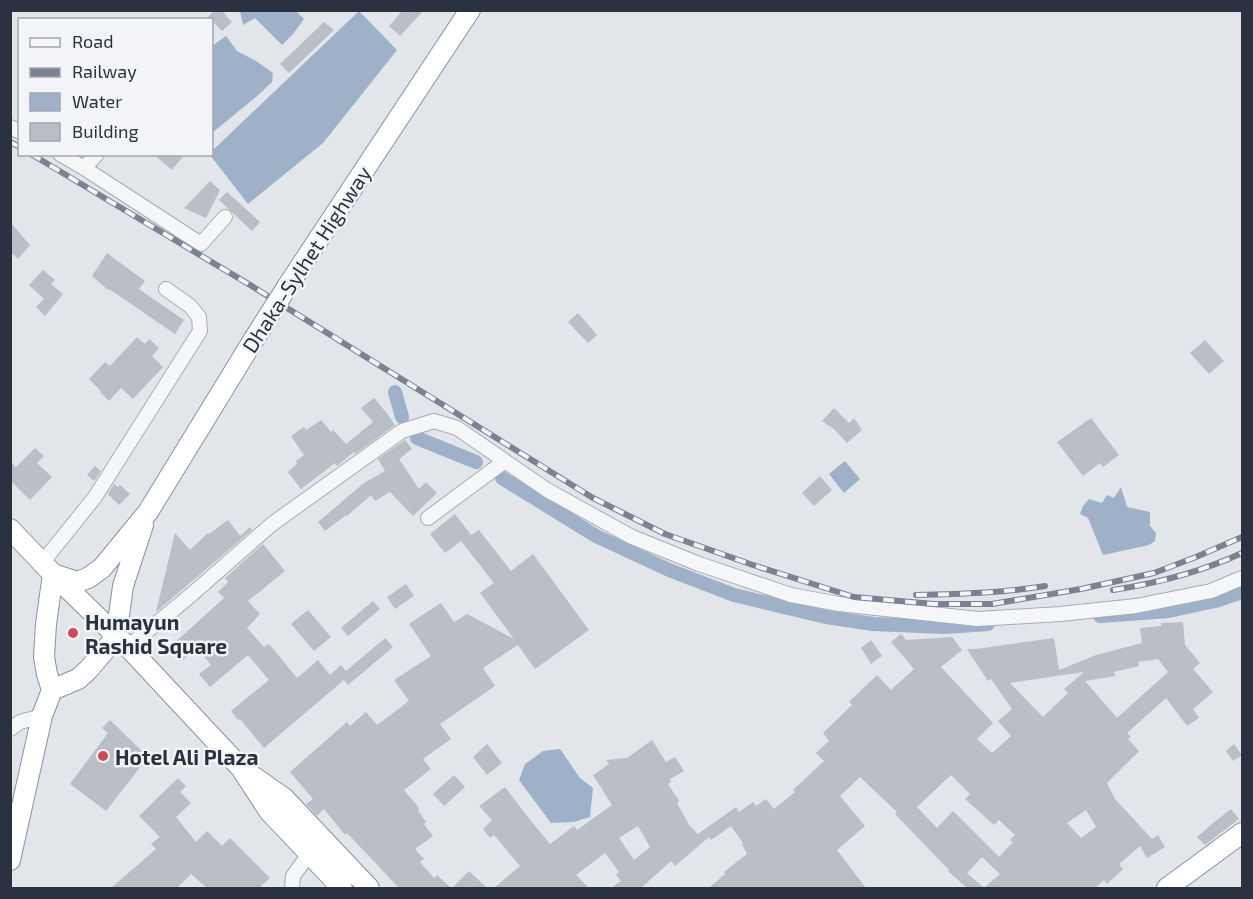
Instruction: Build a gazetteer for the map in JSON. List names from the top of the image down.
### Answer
{
  "streets": {
    "highway": ["Dhaka-Sylhet Highway"]
  },
  "places": ["Humayun Rashid Square", "Hotel Ali Plaza"],
  "legend": [
    "Road",
    "Railway",
    "Water",
    "Building"
  ]
}
